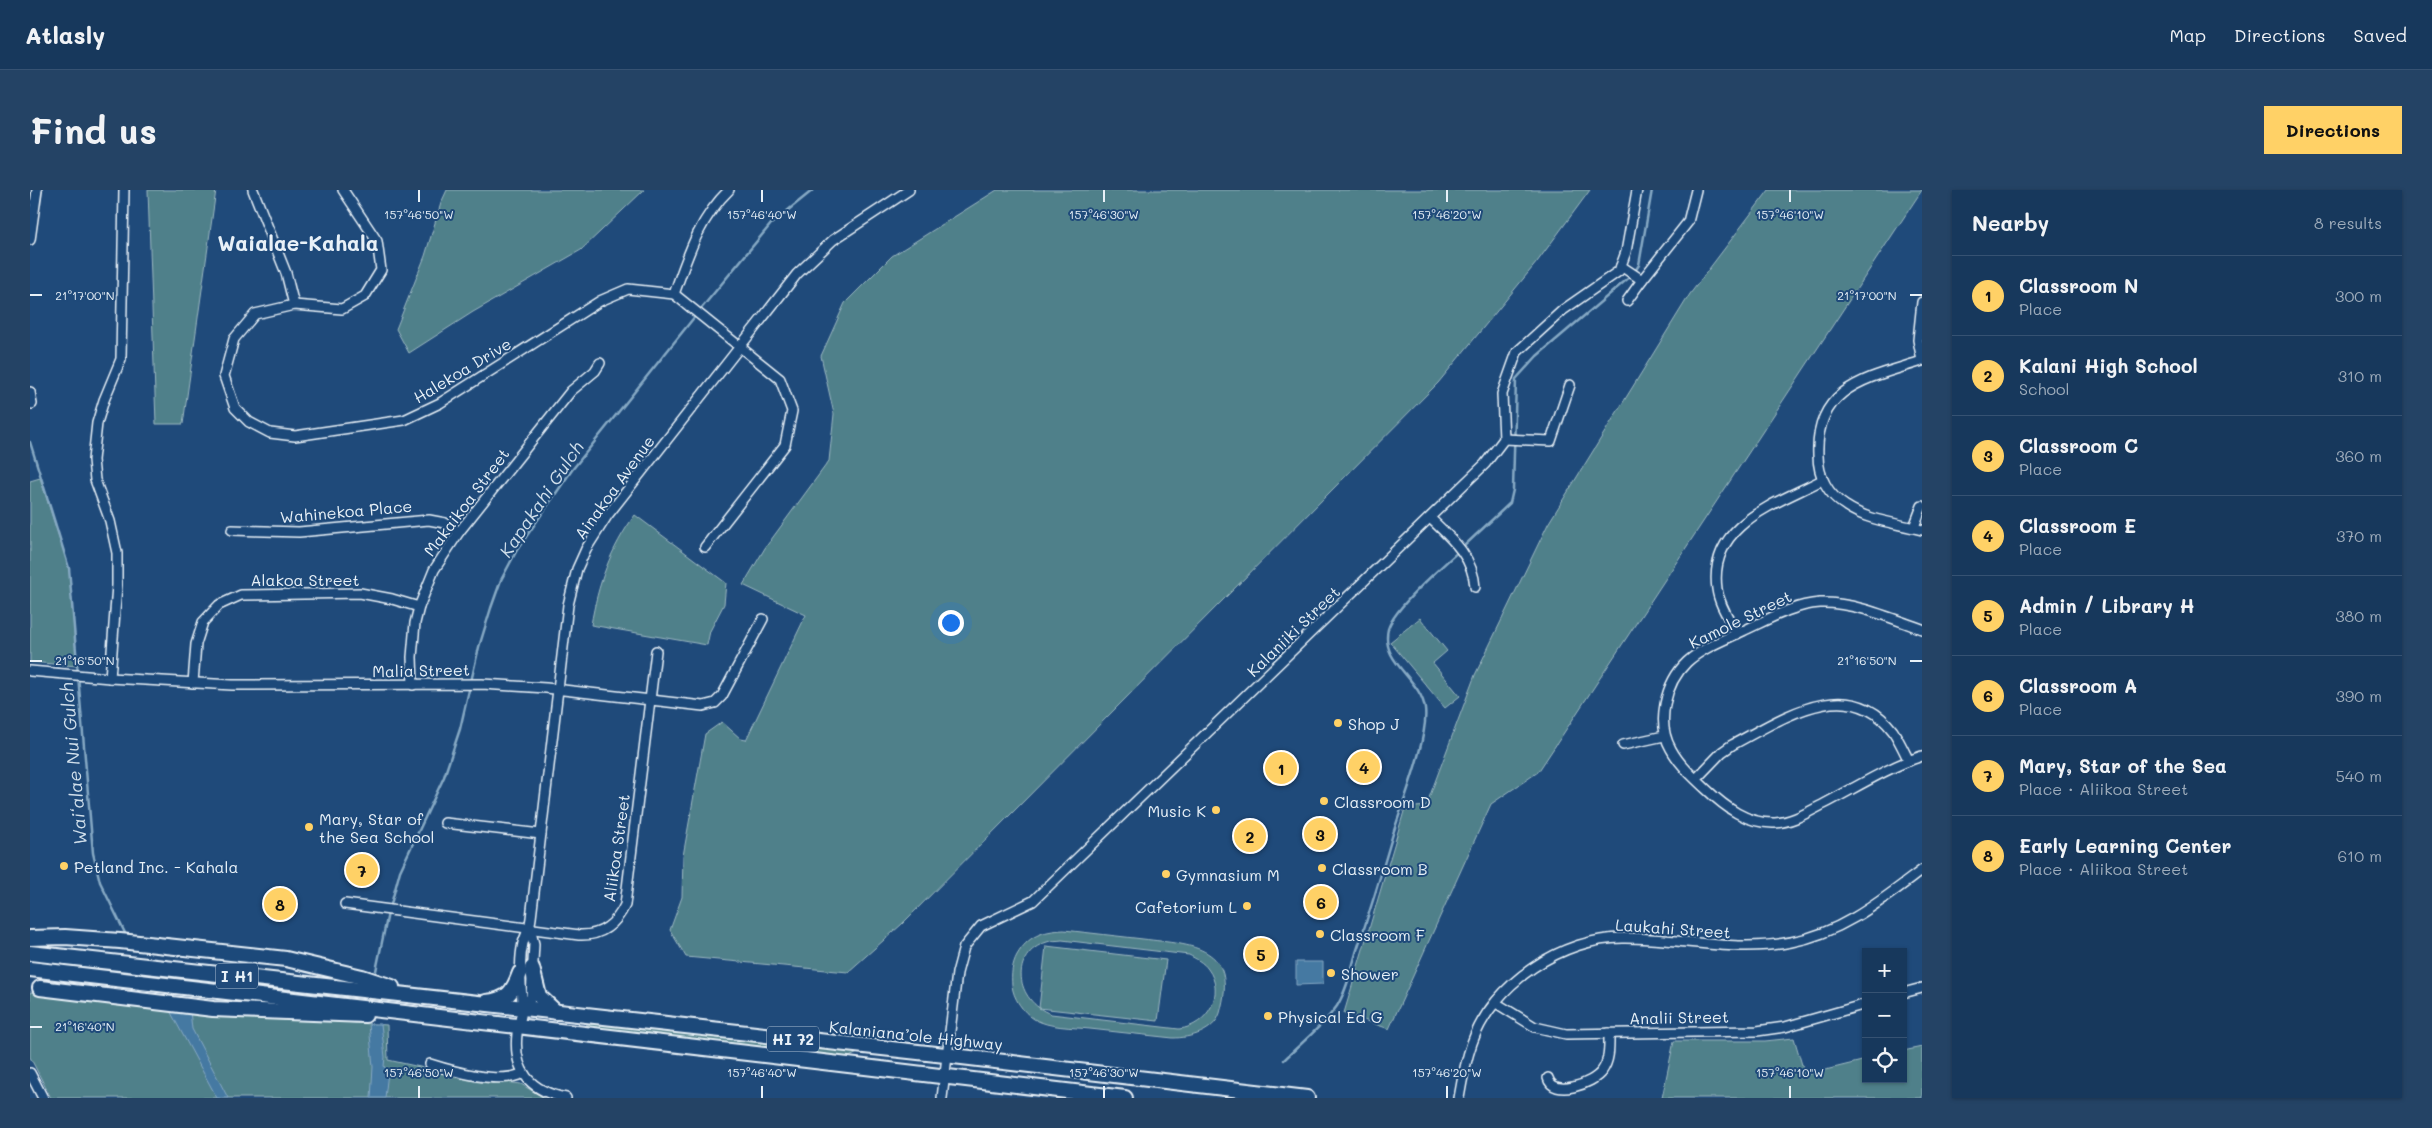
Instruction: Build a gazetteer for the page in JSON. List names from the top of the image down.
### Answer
{
  "streets": {
    "highway": ["I H1", "Kalaniana’ole Highway", "HI 72"],
    "street": [
      "Halekoa Drive",
      "Ainakoa Avenue",
      "Makaikoa Street",
      "Wahinekoa Place",
      "Alakoa Street",
      "Kamole Street",
      "Kalaniiki Street",
      "Malia Street",
      "Aliikoa Street",
      "Laukahi Street",
      "Analii Street"
    ]
  },
  "crossings": [
    ["Ainakoa Avenue", "Malia Street"],
    ["Ainakoa Avenue", "Aliikoa Street"],
    ["Ainakoa Avenue", "I H1"],
    ["Ainakoa Avenue", "Kalaniana’ole Highway"],
    ["Ainakoa Avenue", "HI 72"],
    ["Makaikoa Street", "Wahinekoa Place"],
    ["Makaikoa Street", "Alakoa Street"],
    ["Makaikoa Street", "Malia Street"],
    ["Alakoa Street", "Malia Street"],
    ["Kalaniiki Street", "Kalaniana’ole Highway"],
    ["Kalaniiki Street", "HI 72"],
    ["Malia Street", "Aliikoa Street"],
    ["Laukahi Street", "Analii Street"],
    ["I H1", "Kalaniana’ole Highway"],
    ["I H1", "HI 72"]
  ],
  "districts": ["Waialae-Kahala"],
  "water": ["Kapakahi Gulch", "Waiʻalae Nui Gulch"],
  "places": [
    "Shop J",
    "Classroom D",
    "Music K",
    "Mary, Star of the Sea School",
    "Petland Inc. - Kahala",
    "Classroom B",
    "Gymnasium M",
    "Cafetorium L",
    "Classroom F",
    "Shower",
    "Physical Ed G"
  ],
  "page": {
    "header": "Atlasly",
    "nav": ["Map", "Directions", "Saved"],
    "buttons": "Directions",
    "title": "Find us",
    "heading": ["Nearby", "8 results"],
    "list": [
      {
        "mark": "1",
        "name": "Classroom N",
        "note": "Place",
        "value": "300 m"
      },
      {
        "mark": "2",
        "name": "Kalani High School",
        "note": "School",
        "value": "310 m"
      },
      {
        "mark": "3",
        "name": "Classroom C",
        "note": "Place",
        "value": "360 m"
      },
      {
        "mark": "4",
        "name": "Classroom E",
        "note": "Place",
        "value": "370 m"
      },
      {
        "mark": "5",
        "name": "Admin / Library H",
        "note": "Place",
        "value": "380 m"
      },
      {
        "mark": "6",
        "name": "Classroom A",
        "note": "Place",
        "value": "390 m"
      },
      {
        "mark": "7",
        "name": "Mary, Star of the Sea",
        "note": "Place · Aliikoa Street",
        "value": "540 m"
      },
      {
        "mark": "8",
        "name": "Early Learning Center",
        "note": "Place · Aliikoa Street",
        "value": "610 m"
      }
    ],
    "pins": [
      "4",
      "1",
      "3",
      "2",
      "7",
      "6",
      "8",
      "5"
    ],
    "map_buttons": ["+", "−"]
  },
  "coordinates": [
    "157°46'50\"W",
    "157°46'40\"W",
    "157°46'30\"W",
    "157°46'20\"W",
    "157°46'10\"W",
    "21°17'00\"N",
    "21°16'50\"N",
    "21°16'40\"N"
  ]
}
